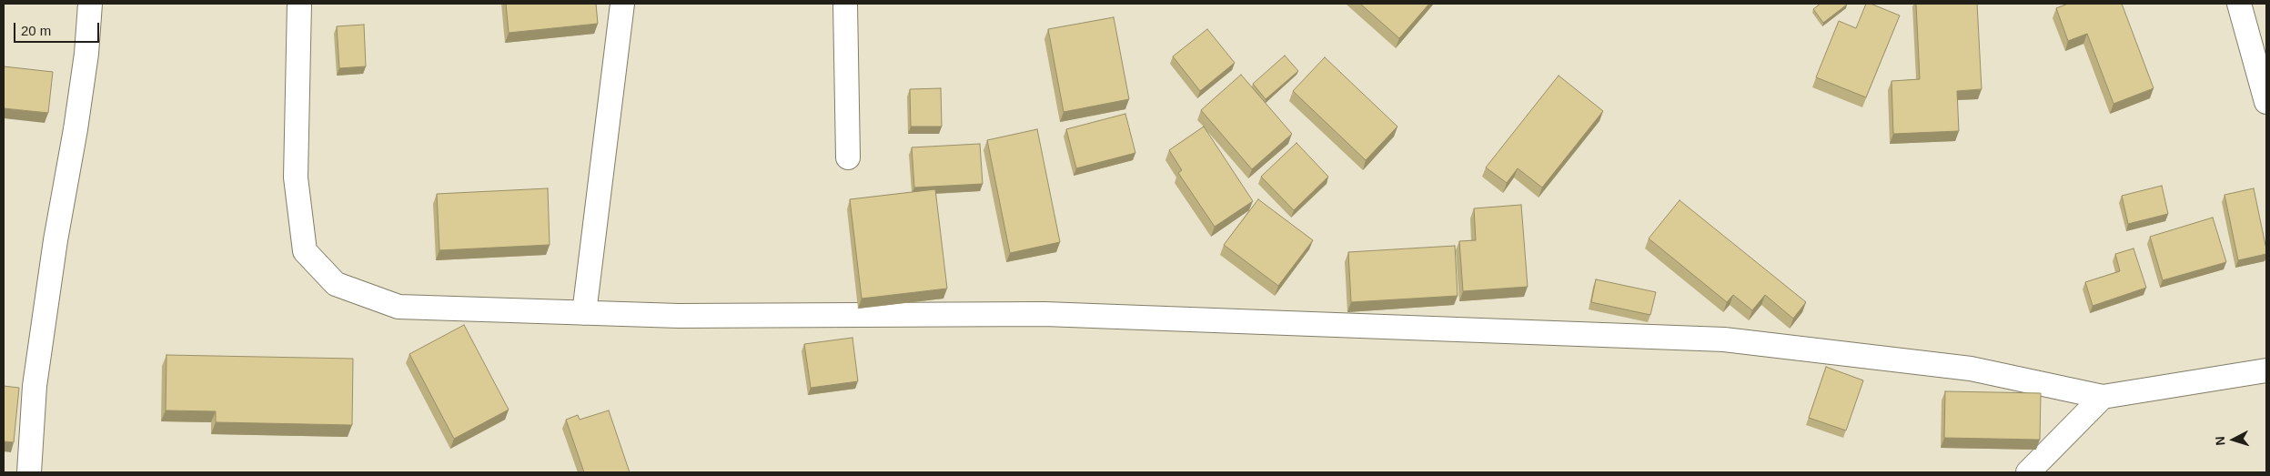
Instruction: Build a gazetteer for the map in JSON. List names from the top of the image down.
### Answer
{
  "scale_bar": "20 m",
  "north": "left"
}
